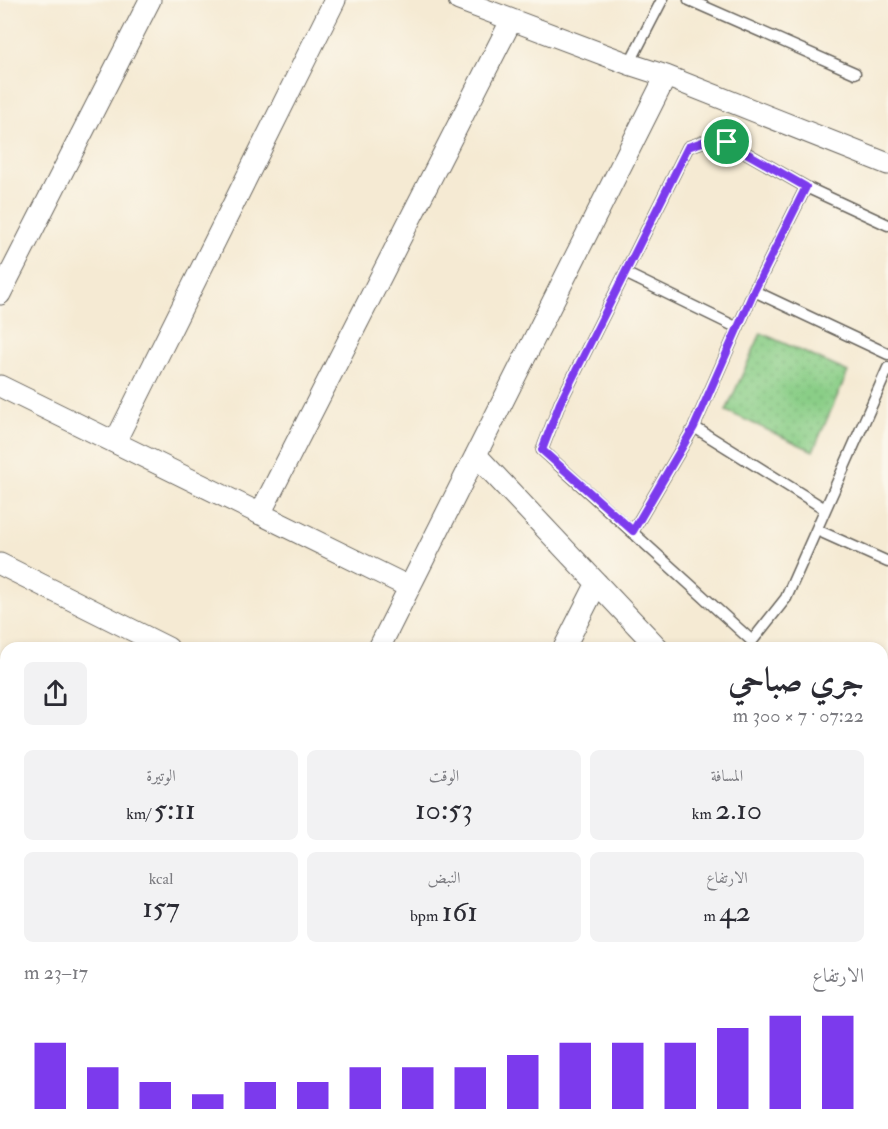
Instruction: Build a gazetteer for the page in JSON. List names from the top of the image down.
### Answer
{
  "page": {
    "heading": ["جري صباحي", "07:22 · 7 × 300 m"],
    "stats": [
      ["المسافة", "2.10 km"],
      ["الوقت", "10:53"],
      ["الوتيرة", "5:11 /km"],
      ["الارتفاع", "42 m"],
      ["النبض", "161 bpm"],
      ["kcal", "157"]
    ],
    "chart": ["الارتفاع", "17–23 m"]
  }
}
